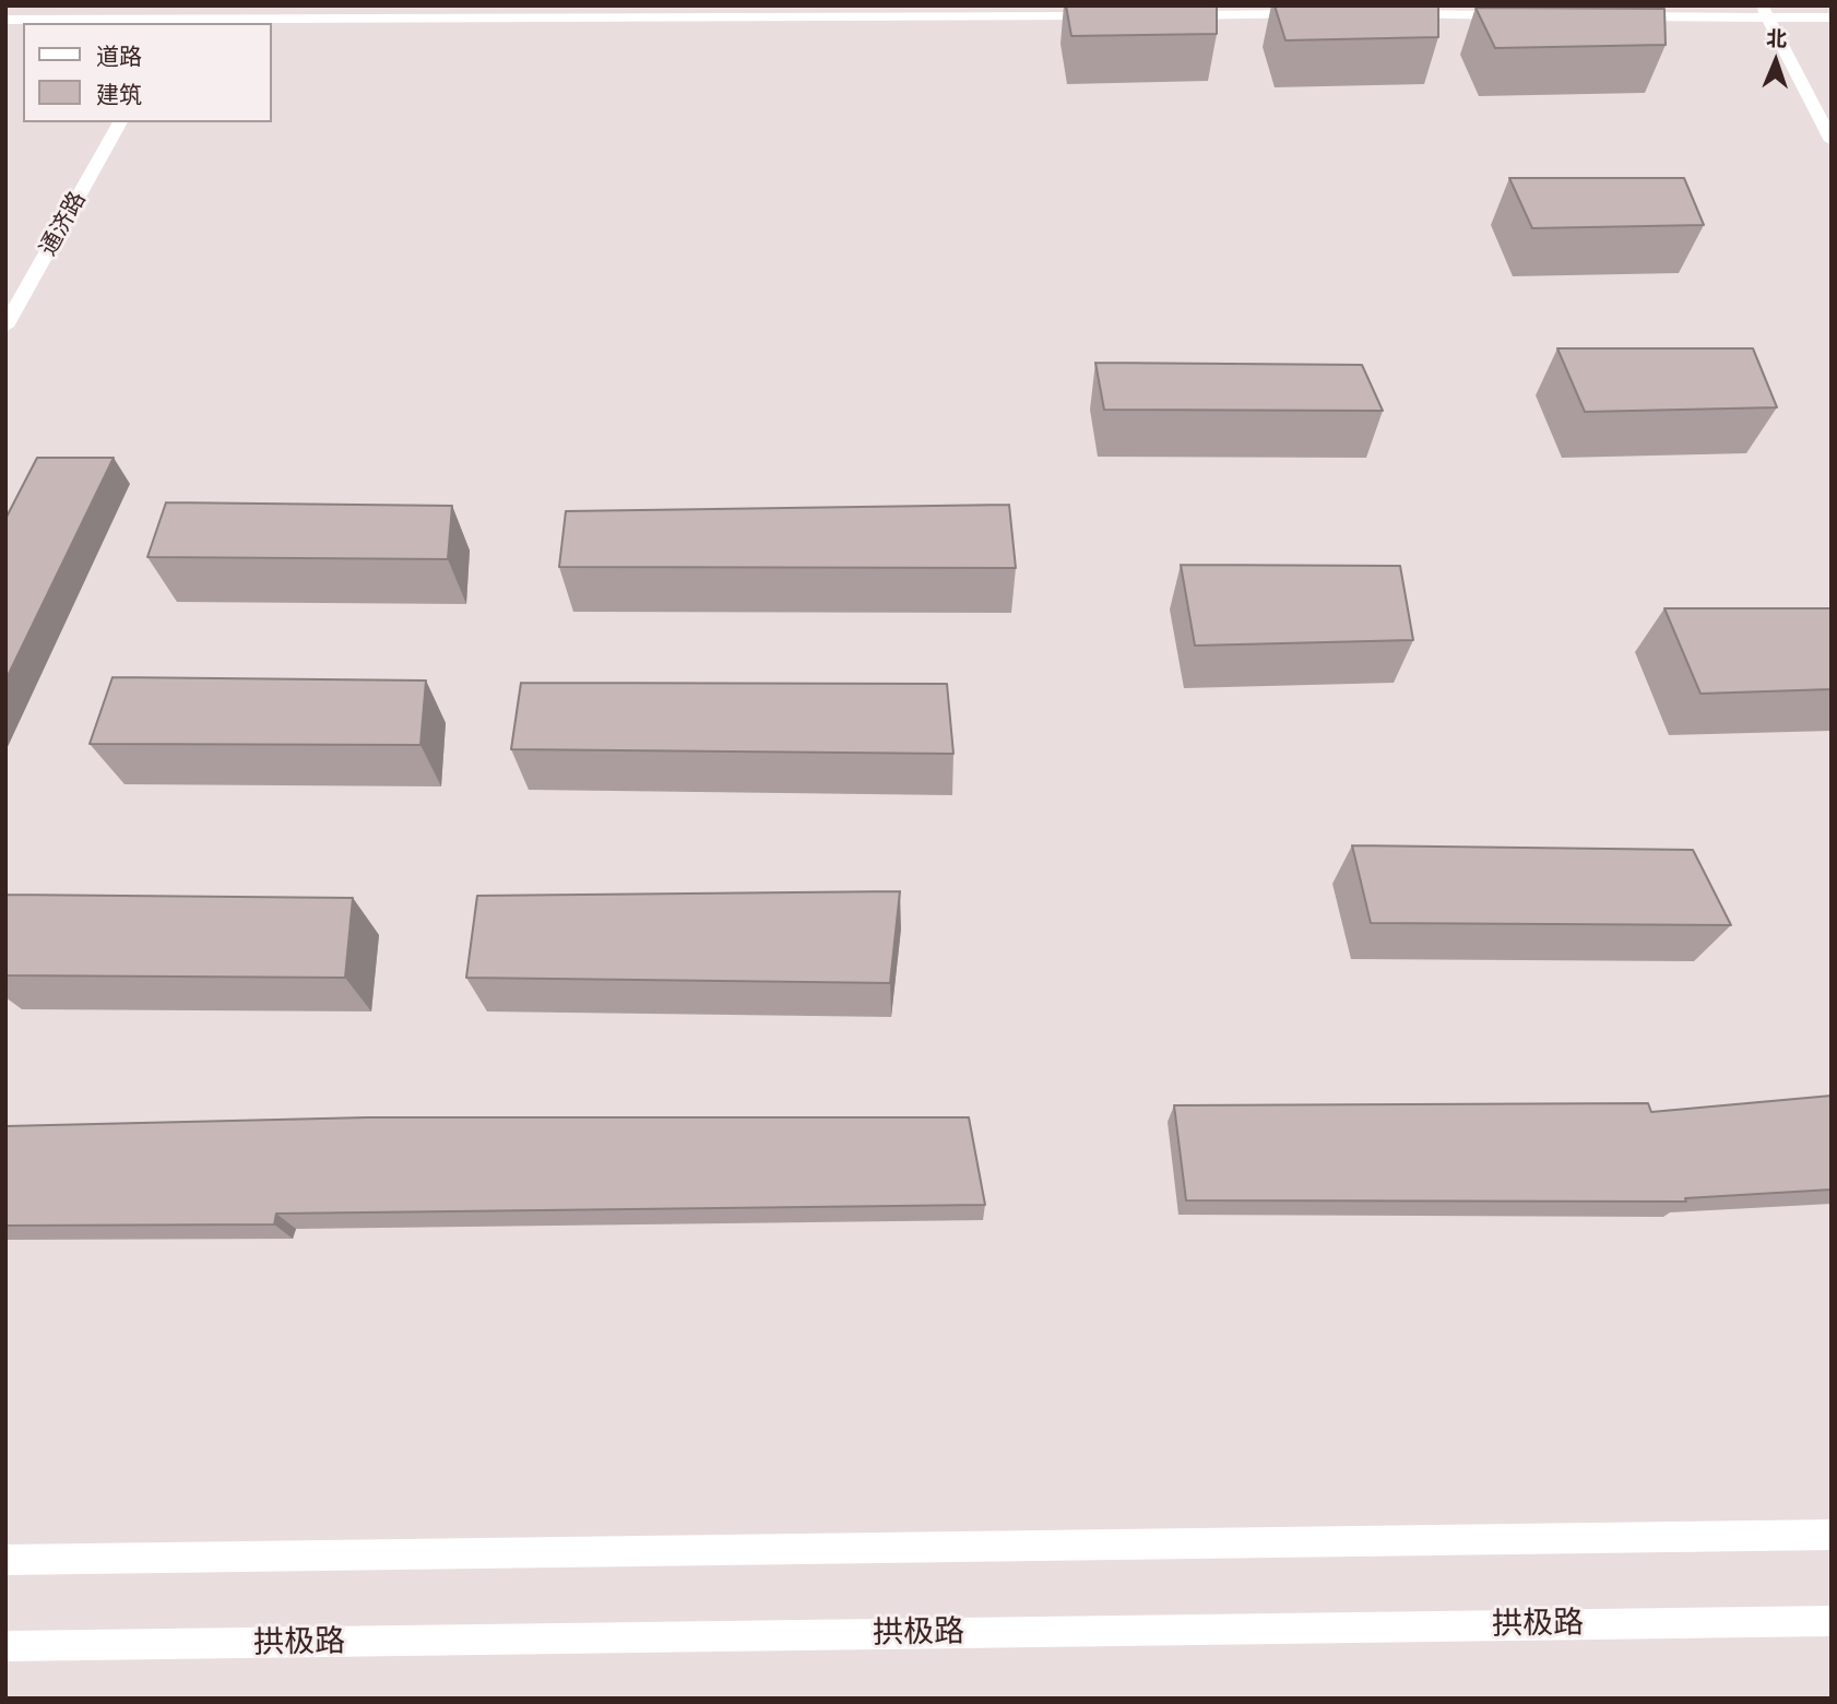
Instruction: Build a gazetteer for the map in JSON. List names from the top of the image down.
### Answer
{
  "streets": {
    "street": ["通济路", "拱极路"]
  },
  "legend": ["道路", "建筑"],
  "north": "top"
}
